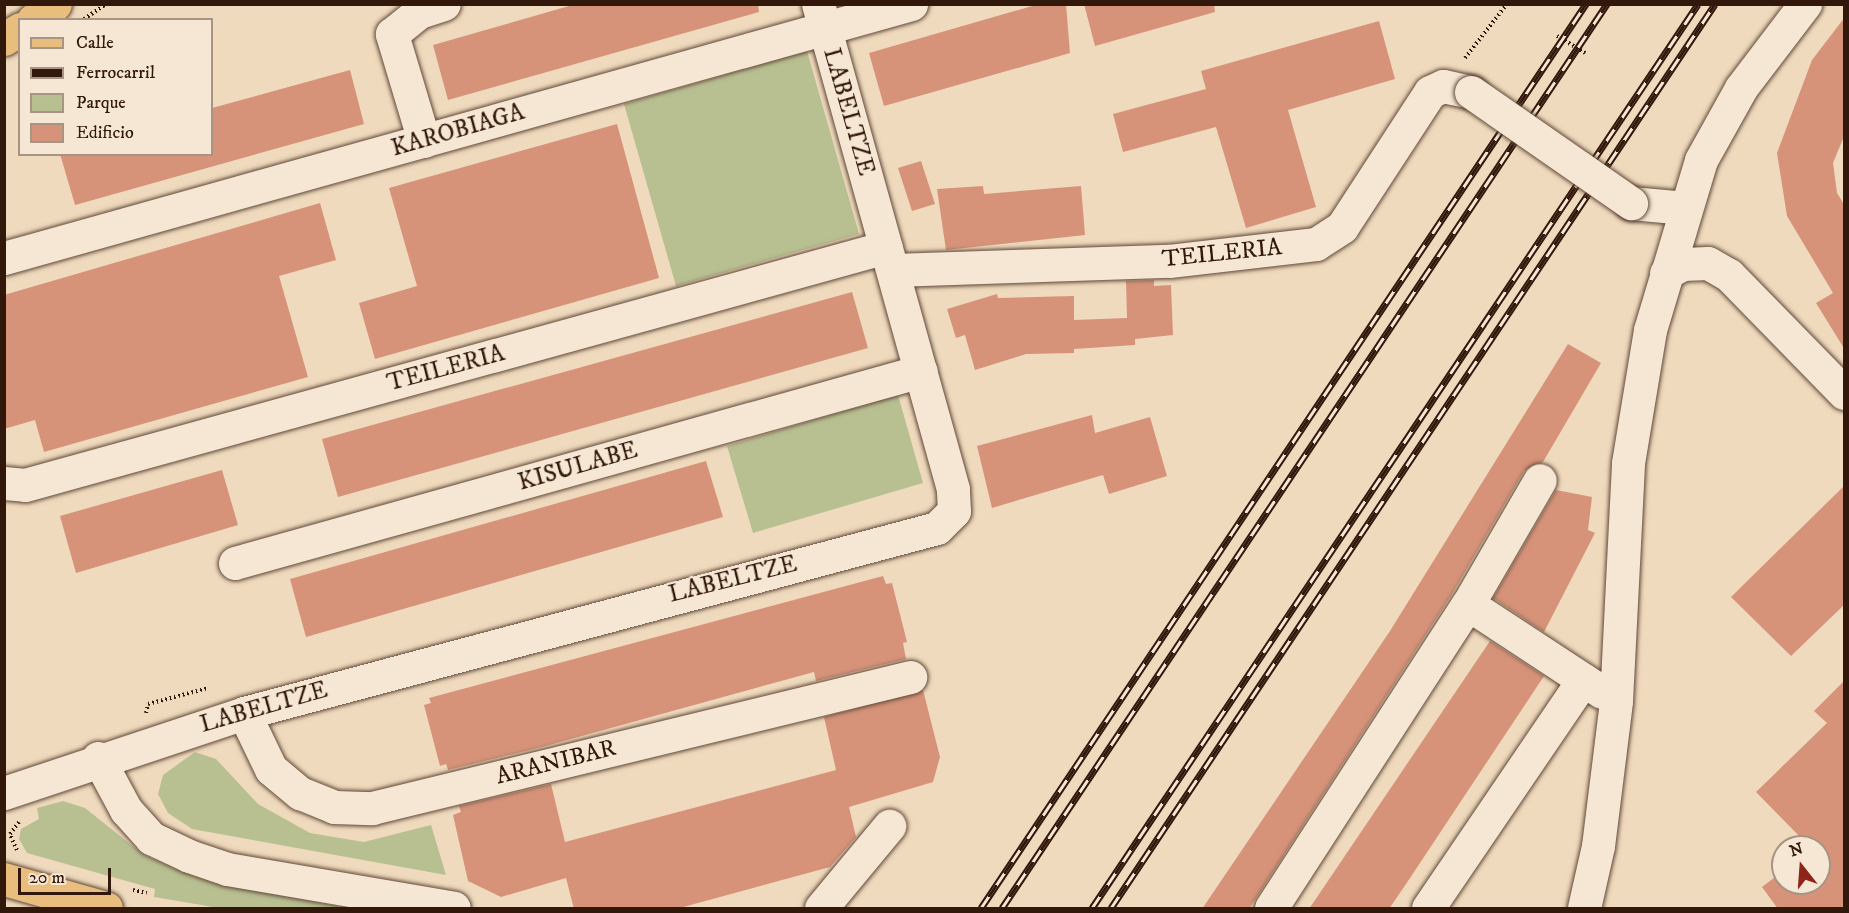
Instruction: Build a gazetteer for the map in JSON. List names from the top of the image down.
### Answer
{
  "streets": {
    "street": [
      "LABELTZE",
      "KAROBIAGA",
      "TEILERIA",
      "KISULABE",
      "ARANIBAR"
    ]
  },
  "crossings": [
    ["LABELTZE", "KAROBIAGA"],
    ["LABELTZE", "TEILERIA"],
    ["LABELTZE", "KISULABE"],
    ["LABELTZE", "ARANIBAR"]
  ],
  "legend": [
    "Calle",
    "Ferrocarril",
    "Parque",
    "Edificio"
  ],
  "scale_bar": "20 m",
  "north": "top"
}
